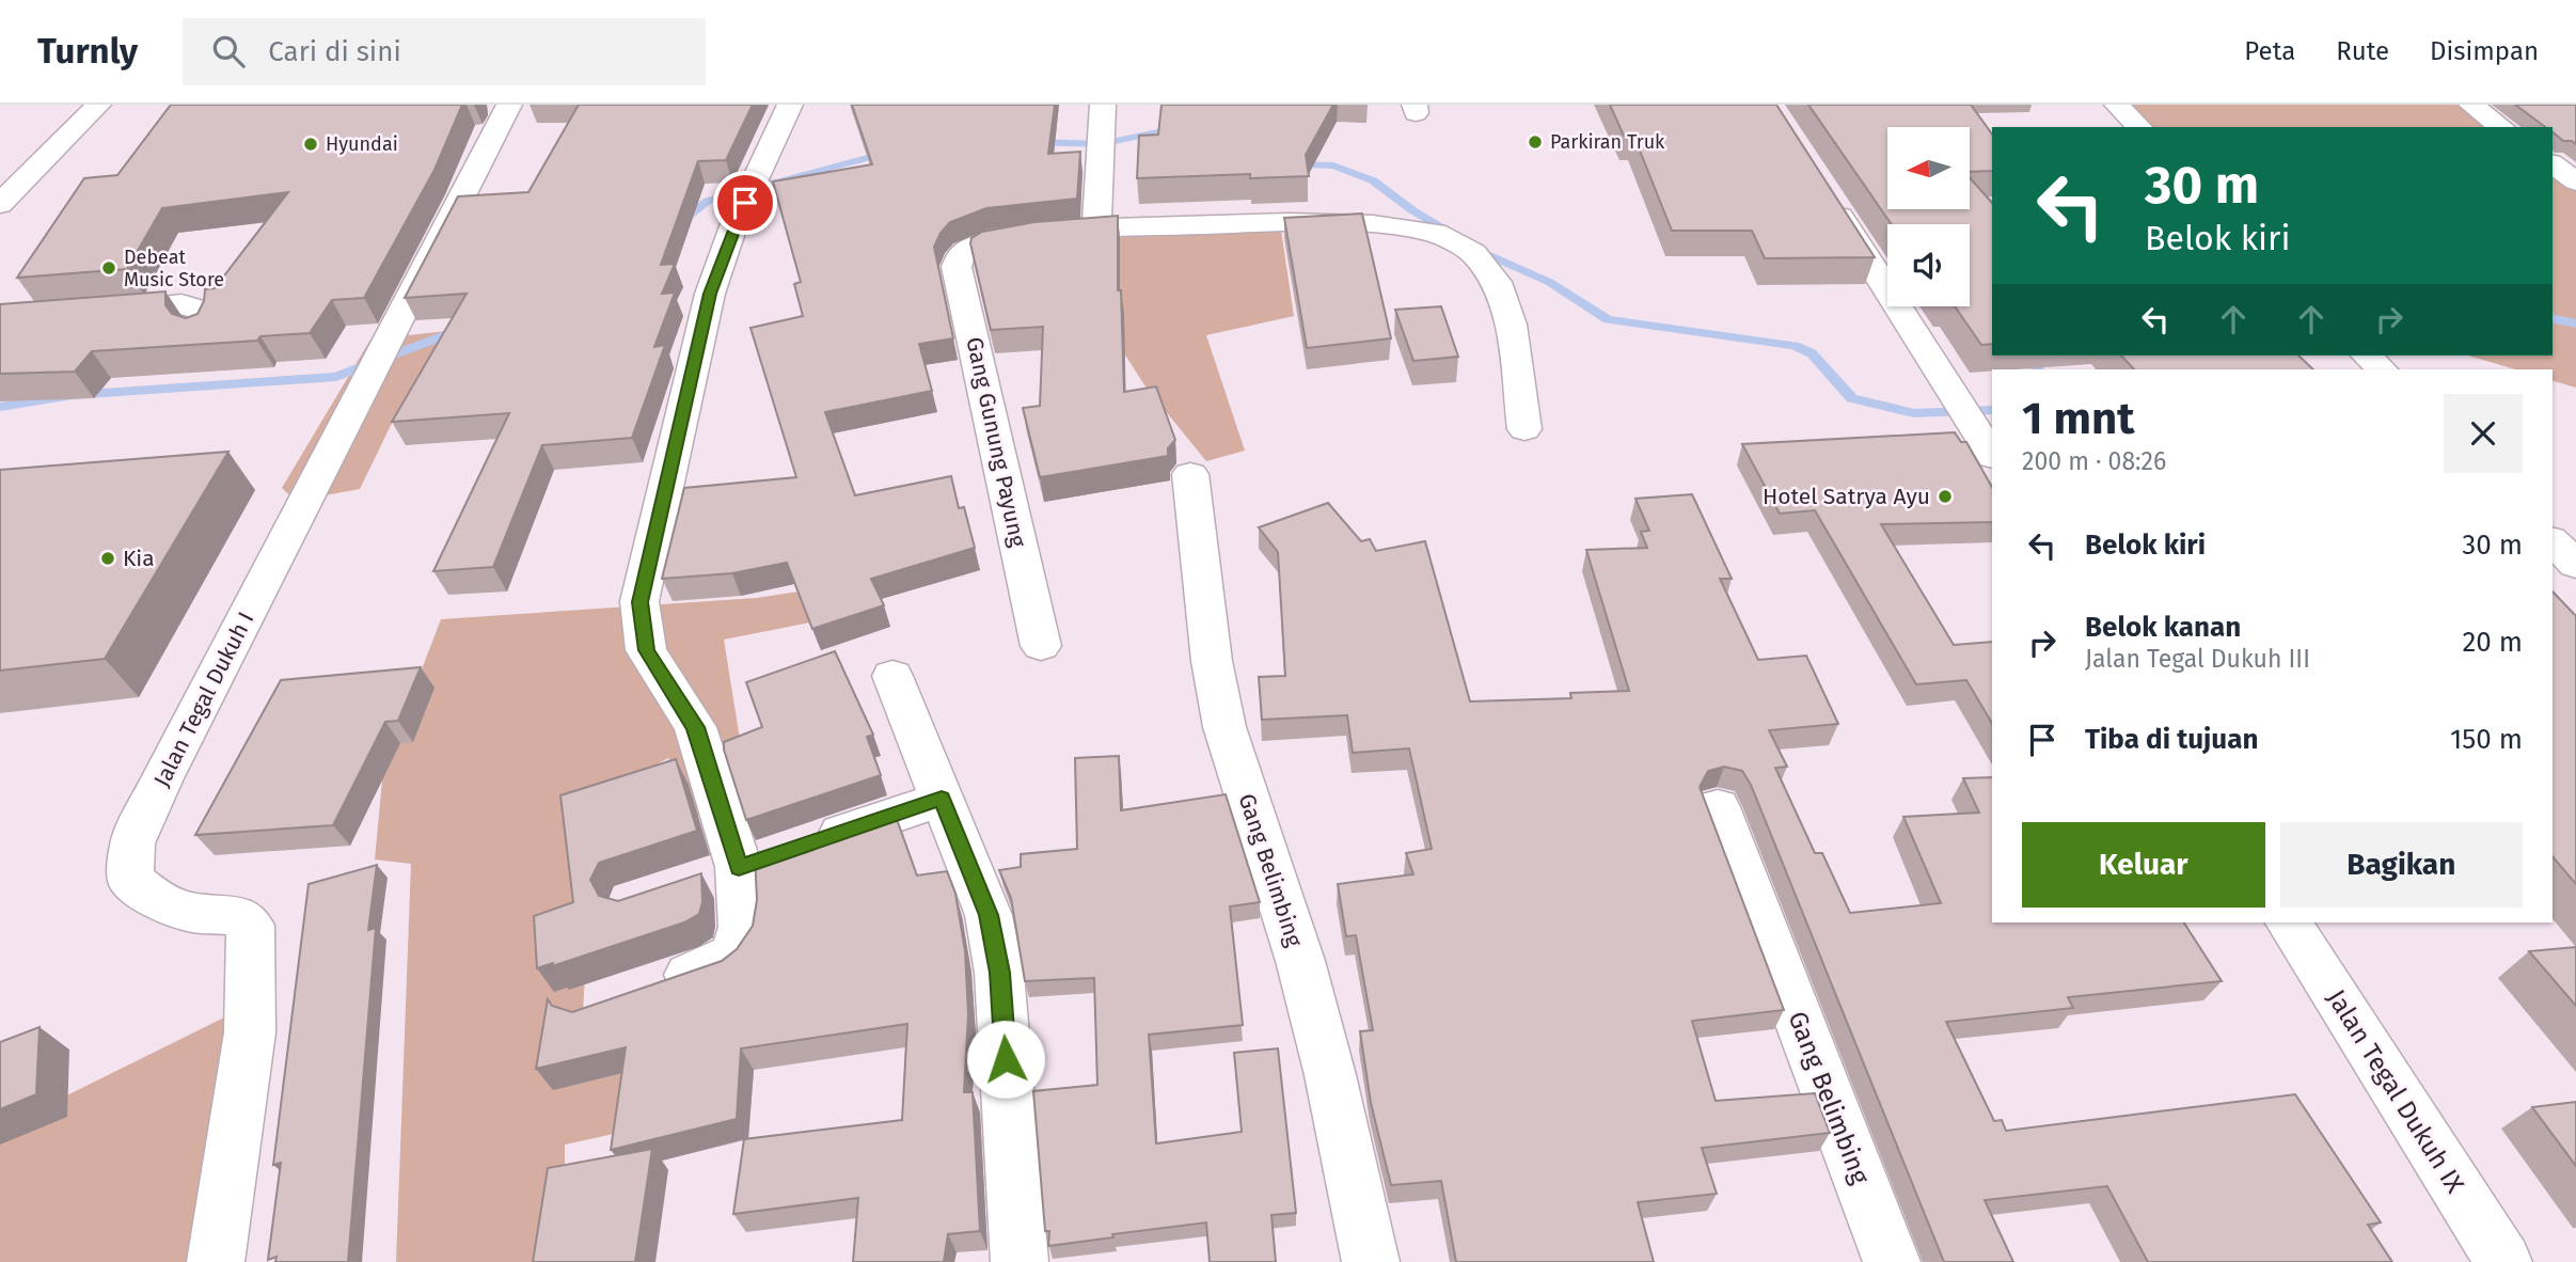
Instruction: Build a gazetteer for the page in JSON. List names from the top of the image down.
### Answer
{
  "streets": {
    "street": [
      "Gang Gunung Payung",
      "Jalan Tegal Dukuh I",
      "Gang Belimbing",
      "Jalan Tegal Dukuh IX"
    ]
  },
  "places": [
    "Parkiran Truk",
    "Hyundai",
    "Debeat Music Store",
    "Hotel Satrya Ayu",
    "Kia"
  ],
  "north": "left",
  "page": {
    "header": "Turnly",
    "search": "Cari di sini",
    "nav": ["Peta", "Rute", "Disimpan"],
    "turn": ["30 m", "Belok kiri"],
    "heading": ["1 mnt", "200 m · 08:26"],
    "list": [
      {
        "name": "Belok kiri",
        "value": "30 m"
      },
      {
        "name": "Belok kanan",
        "note": "Jalan Tegal Dukuh III",
        "value": "20 m"
      },
      {
        "name": "Tiba di tujuan",
        "value": "150 m"
      }
    ],
    "buttons": ["Keluar", "Bagikan"]
  }
}
